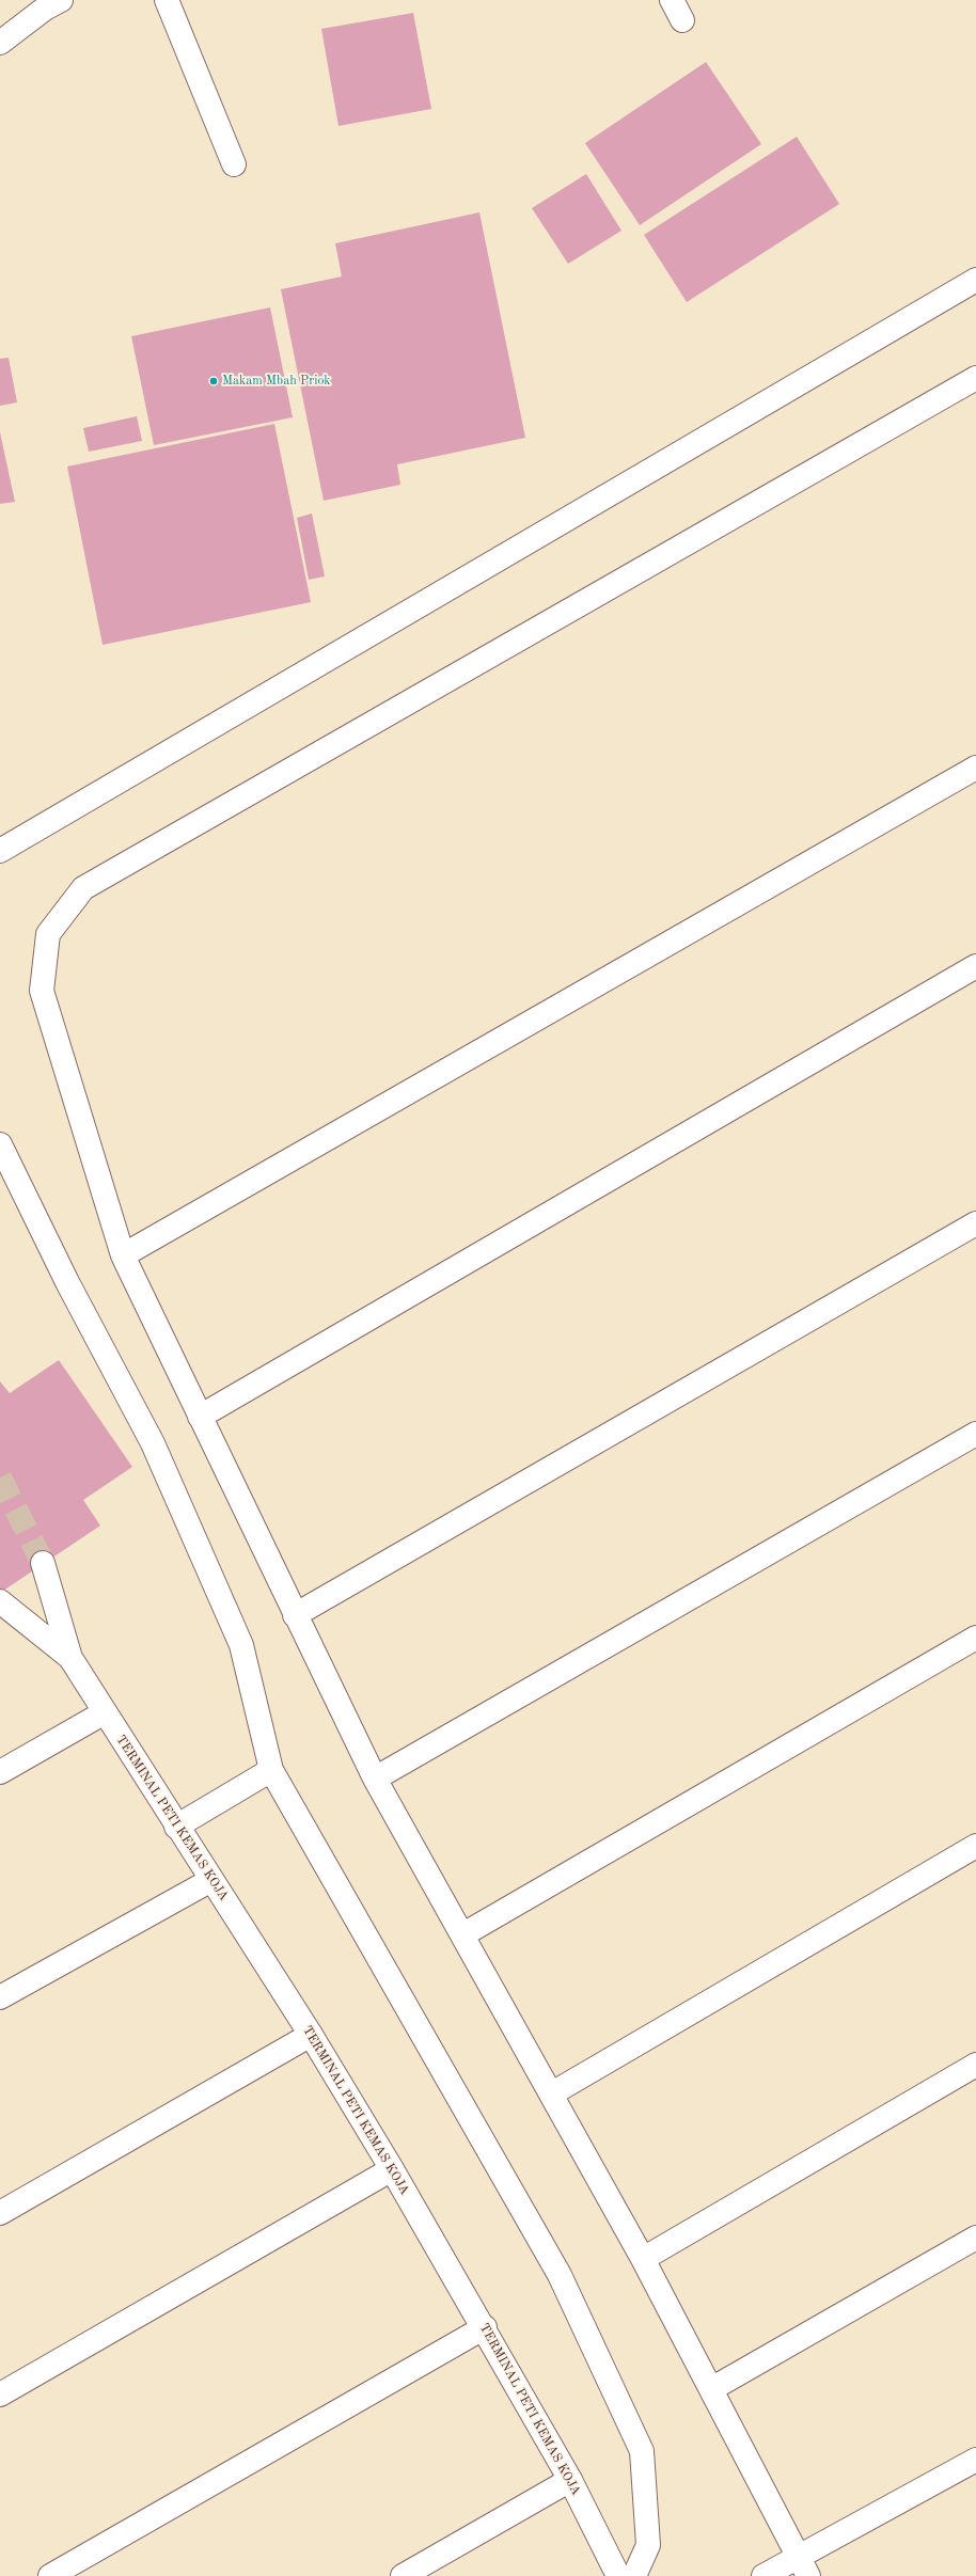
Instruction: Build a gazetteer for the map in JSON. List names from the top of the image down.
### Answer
{
  "streets": {
    "street": ["TERMINAL PETI KEMAS KOJA"]
  },
  "places": ["Makam Mbah Priok"]
}
